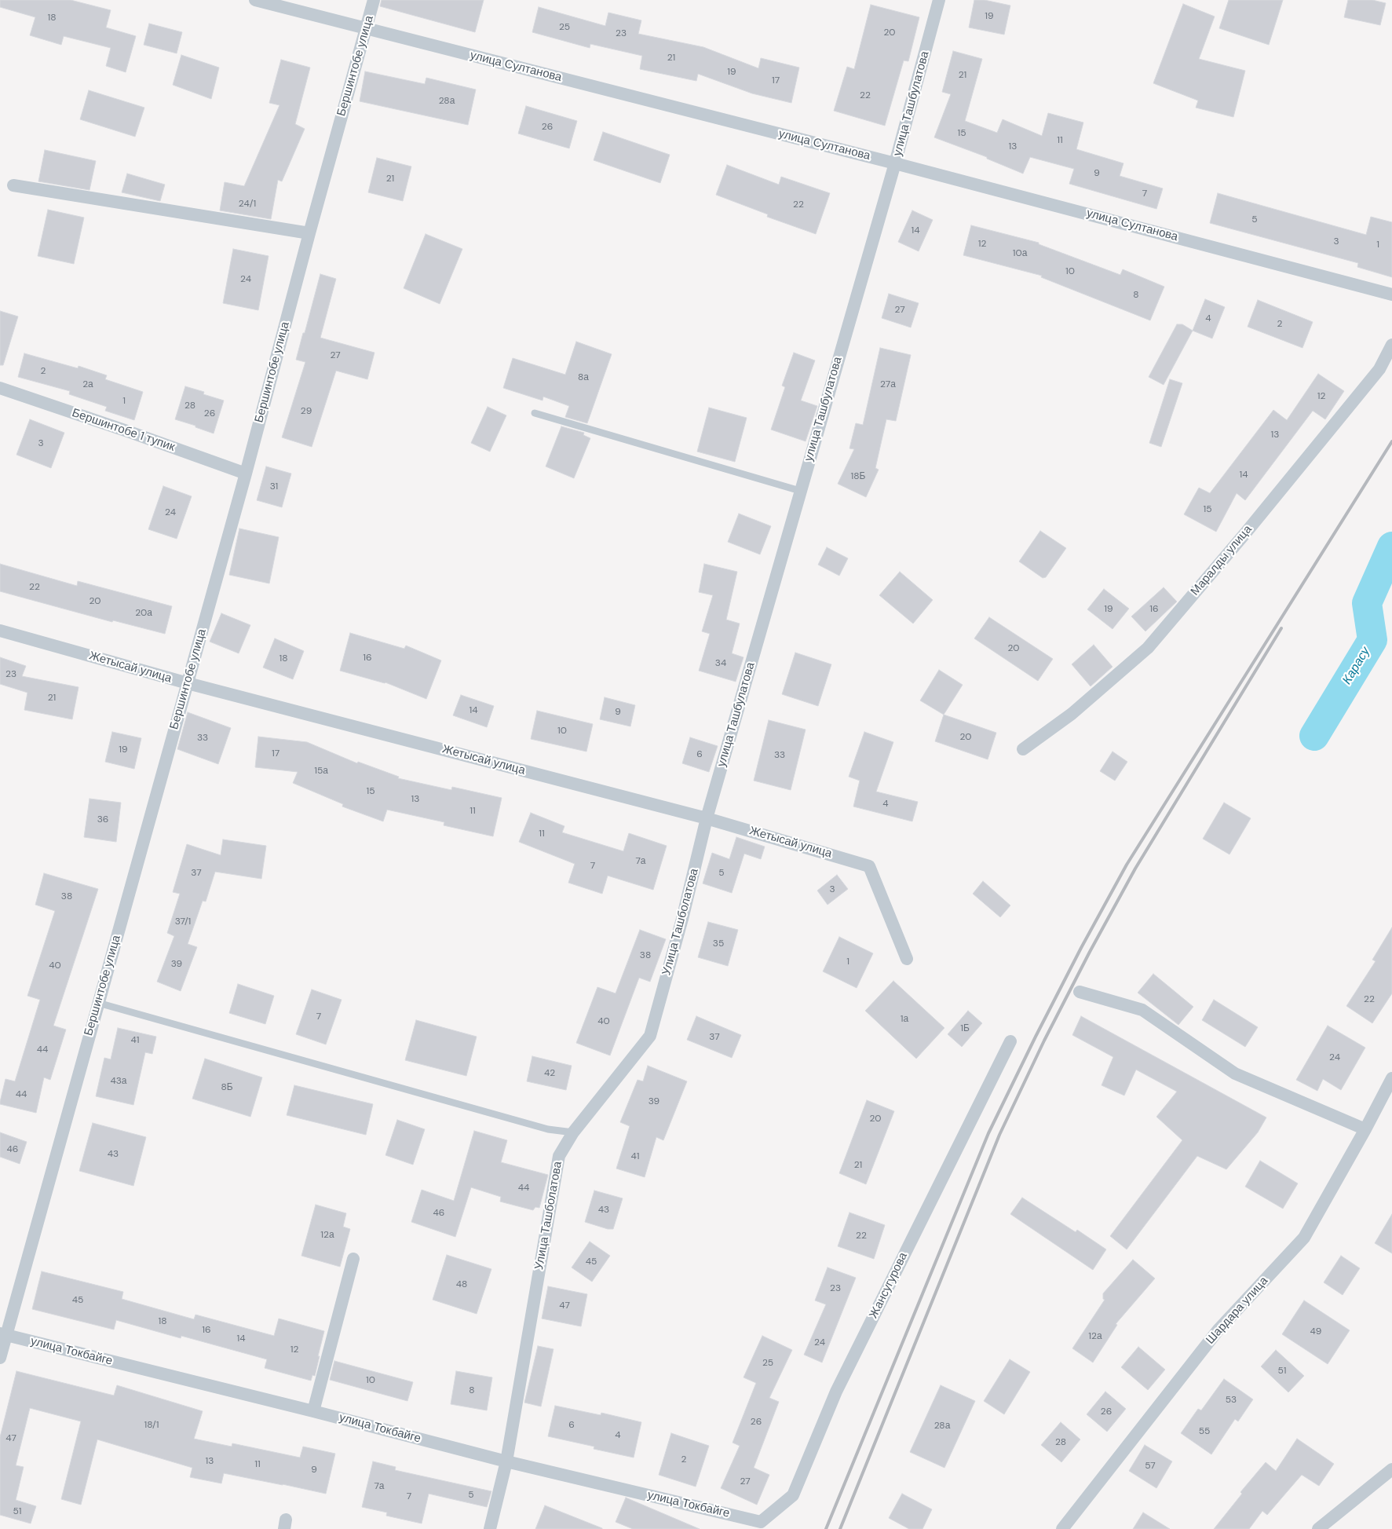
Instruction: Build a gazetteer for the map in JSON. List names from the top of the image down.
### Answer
{
  "streets": {
    "street": [
      "Бершинтобе улица",
      "улица Султанова",
      "улица Ташбулатова",
      "Бершинтобе 1 тупик",
      "Маралды улица",
      "Жетысай улица",
      "Улица Ташболатова",
      "Жансугурова",
      "Шардара улица",
      "улица Токбайге"
    ]
  },
  "crossings": [
    ["Бершинтобе улица", "улица Султанова"],
    ["Бершинтобе улица", "Бершинтобе 1 тупик"],
    ["Бершинтобе улица", "Жетысай улица"],
    ["Бершинтобе улица", "улица Токбайге"],
    ["улица Султанова", "улица Ташбулатова"],
    ["улица Ташбулатова", "Жетысай улица"],
    ["улица Ташбулатова", "Улица Ташболатова"],
    ["Жетысай улица", "Улица Ташболатова"],
    ["Улица Ташболатова", "улица Токбайге"],
    ["Жансугурова", "улица Токбайге"]
  ],
  "water": ["Карасу"],
  "house_numbers": [
    "19",
    "18",
    "25",
    "20",
    "23",
    "21",
    "19",
    "21",
    "17",
    "22",
    "28а",
    "26",
    "15",
    "11",
    "13",
    "9",
    "21",
    "7",
    "24/1",
    "22",
    "5",
    "14",
    "3",
    "12",
    "1",
    "10а",
    "10",
    "24",
    "8",
    "27",
    "4",
    "2",
    "27",
    "2",
    "8а",
    "2а",
    "27а",
    "12",
    "1",
    "28",
    "29",
    "26",
    "13",
    "3",
    "14",
    "18Б",
    "31",
    "15",
    "24",
    "22",
    "20",
    "19",
    "16",
    "20а",
    "20",
    "16",
    "18",
    "34",
    "23",
    "21",
    "14",
    "9",
    "10",
    "20",
    "33",
    "19",
    "17",
    "6",
    "33",
    "15а",
    "15",
    "13",
    "4",
    "11",
    "36",
    "11",
    "7а",
    "7",
    "37",
    "5",
    "3",
    "38",
    "37/1",
    "35",
    "38",
    "1",
    "39",
    "40",
    "22",
    "7",
    "1а",
    "40",
    "1Б",
    "37",
    "41",
    "44",
    "24",
    "42",
    "43а",
    "8Б",
    "44",
    "39",
    "20",
    "46",
    "43",
    "41",
    "21",
    "44",
    "43",
    "46",
    "12а",
    "22",
    "45",
    "48",
    "23",
    "45",
    "47",
    "18",
    "16",
    "49",
    "12а",
    "14",
    "24",
    "12",
    "25",
    "51",
    "10",
    "8",
    "53",
    "26",
    "26",
    "18/1",
    "6",
    "28а",
    "55",
    "4",
    "47",
    "28",
    "2",
    "13",
    "11",
    "57",
    "9",
    "27",
    "7а",
    "5",
    "7",
    "51"
  ]
}
